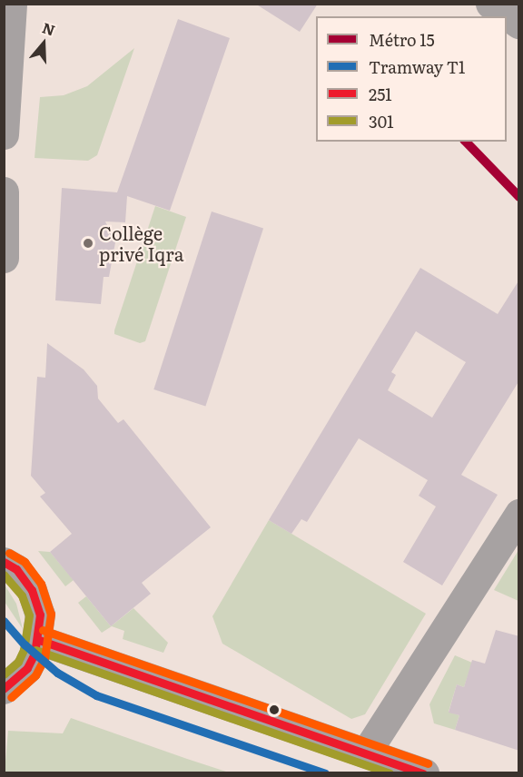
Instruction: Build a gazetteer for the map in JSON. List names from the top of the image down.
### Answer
{
  "places": ["Collège privé Iqra"],
  "lines": [
    "metro line 15",
    "transit line 251",
    "transit line 301",
    "tram line T1"
  ],
  "legend": [
    "Métro 15",
    "Tramway T1",
    "251",
    "301"
  ],
  "north": "top"
}
